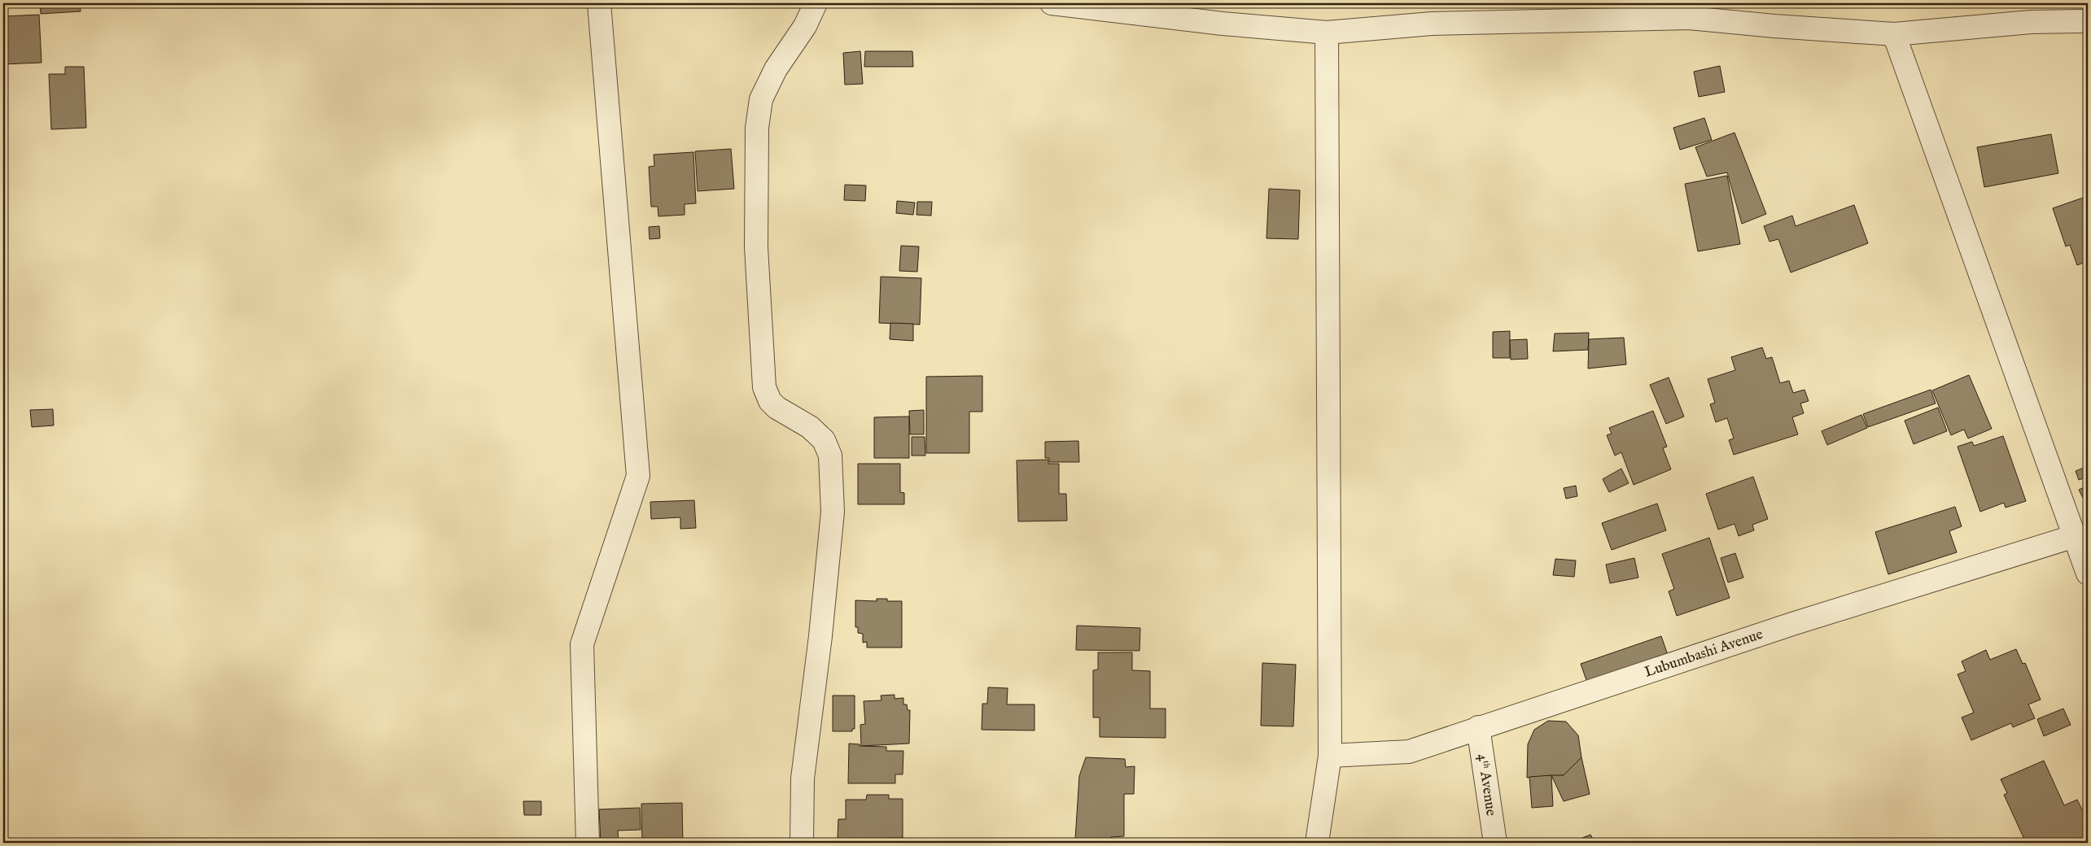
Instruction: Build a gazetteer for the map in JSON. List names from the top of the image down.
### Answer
{
  "streets": {
    "street": ["Lubumbashi Avenue", "4ᵗʰ Avenue"]
  },
  "crossings": [
    ["Lubumbashi Avenue", "4ᵗʰ Avenue"]
  ]
}
